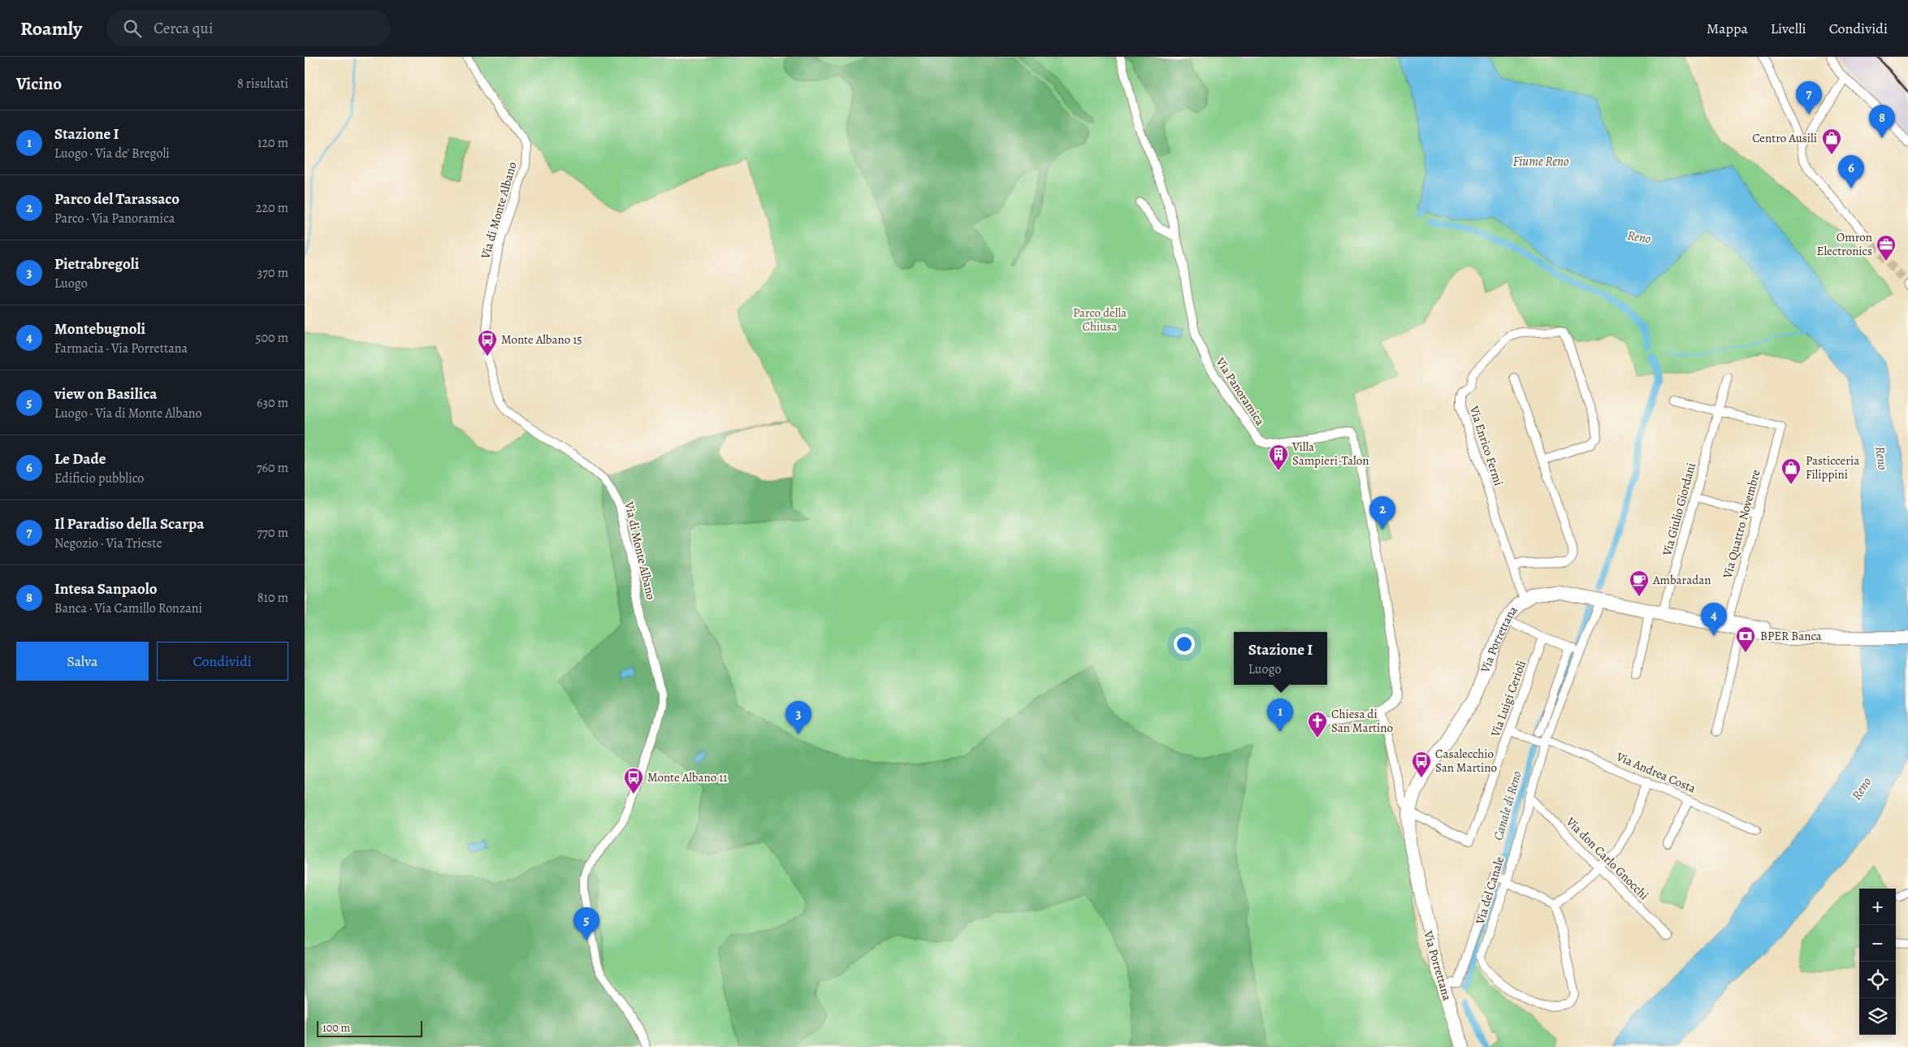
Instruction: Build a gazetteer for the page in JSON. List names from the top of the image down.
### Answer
{
  "streets": {
    "main road": ["Via Porrettana"],
    "street": [
      "Via di Monte Albano",
      "Via Panoramica",
      "Via Enrico Fermi",
      "Via Giulio Giordani",
      "Via Quattro Novembre",
      "Via Luigi Cerioli",
      "Via Andrea Costa",
      "Via don Carlo Gnocchi",
      "Via del Canale"
    ]
  },
  "crossings": [
    ["Via Enrico Fermi", "Via Porrettana"],
    ["Via Giulio Giordani", "Via Quattro Novembre"],
    ["Via Giulio Giordani", "Via Porrettana"],
    ["Via Quattro Novembre", "Via Porrettana"],
    ["Via Porrettana", "Via Luigi Cerioli"],
    ["Via Porrettana", "Via del Canale"],
    ["Via Luigi Cerioli", "Via Andrea Costa"],
    ["Via Andrea Costa", "Via del Canale"],
    ["Via don Carlo Gnocchi", "Via del Canale"]
  ],
  "water": ["Fiume Reno", "Reno", "Canale di Reno"],
  "parks": ["Parco della Chiusa"],
  "places": {
    "shop": ["Centro Ausili", "Pasticceria Filippini"],
    "office": ["Omron Electronics"],
    "bus stop": ["Monte Albano 15", "Casalecchio San Martino", "Monte Albano 11"],
    "building": ["Villa Sampieri-Talon"],
    "cafe": ["Ambaradan"],
    "bank": ["BPER Banca"],
    "church": ["Chiesa di San Martino"]
  },
  "scale_bar": "100 m",
  "page": {
    "header": "Roamly",
    "search": "Cerca qui",
    "nav": ["Mappa", "Livelli", "Condividi"],
    "heading": ["Vicino", "8 risultati"],
    "pins": [
      "7",
      "8",
      "6",
      "2",
      "4",
      "1",
      "3",
      "5"
    ],
    "list": [
      {
        "mark": "1",
        "name": "Stazione I",
        "note": "Luogo · Via de' Bregoli",
        "value": "120 m"
      },
      {
        "mark": "2",
        "name": "Parco del Tarassaco",
        "note": "Parco · Via Panoramica",
        "value": "220 m"
      },
      {
        "mark": "3",
        "name": "Pietrabregoli",
        "note": "Luogo",
        "value": "370 m"
      },
      {
        "mark": "4",
        "name": "Montebugnoli",
        "note": "Farmacia · Via Porrettana",
        "value": "500 m"
      },
      {
        "mark": "5",
        "name": "view on Basilica",
        "note": "Luogo · Via di Monte Albano",
        "value": "630 m"
      },
      {
        "mark": "6",
        "name": "Le Dade",
        "note": "Edificio pubblico",
        "value": "760 m"
      },
      {
        "mark": "7",
        "name": "Il Paradiso della Scarpa",
        "note": "Negozio · Via Trieste",
        "value": "770 m"
      },
      {
        "mark": "8",
        "name": "Intesa Sanpaolo",
        "note": "Banca · Via Camillo Ronzani",
        "value": "810 m"
      }
    ],
    "buttons": ["Salva", "Condividi"],
    "popup": ["Stazione I", "Luogo"],
    "map_buttons": ["+", "−"],
    "scale": "100 m"
  }
}
